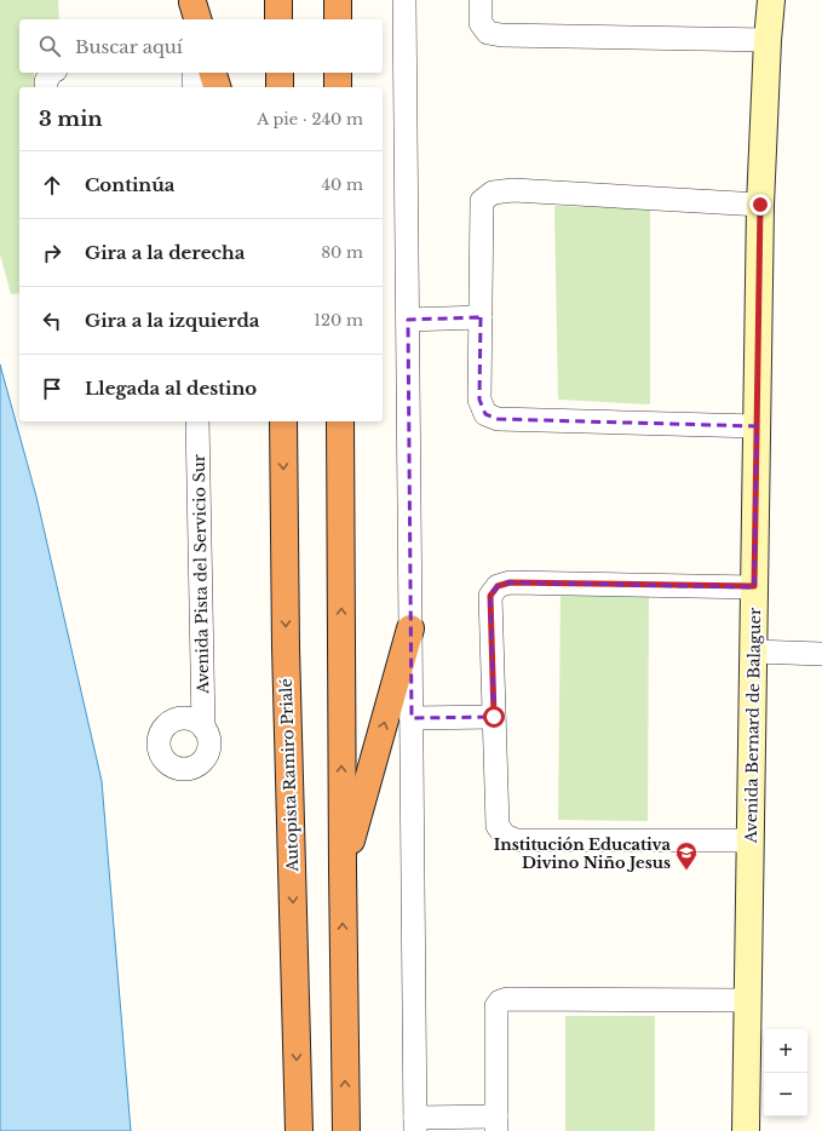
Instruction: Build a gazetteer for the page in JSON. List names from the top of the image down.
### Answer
{
  "streets": {
    "highway": ["Autopista Ramiro Prialé"],
    "street": ["Avenida Pista del Servicio Sur", "Avenida Bernard de Balaguer"]
  },
  "places": {
    "school or university": ["Institución Educativa Divino Niño Jesus"]
  },
  "page": {
    "search": "Buscar aquí",
    "heading": ["3 min", "A pie · 240 m"],
    "list": [
      ["Continúa", "40 m"],
      ["Gira a la derecha", "80 m"],
      ["Gira a la izquierda", "120 m"],
      "Llegada al destino"
    ],
    "map_buttons": ["+", "−"]
  }
}
